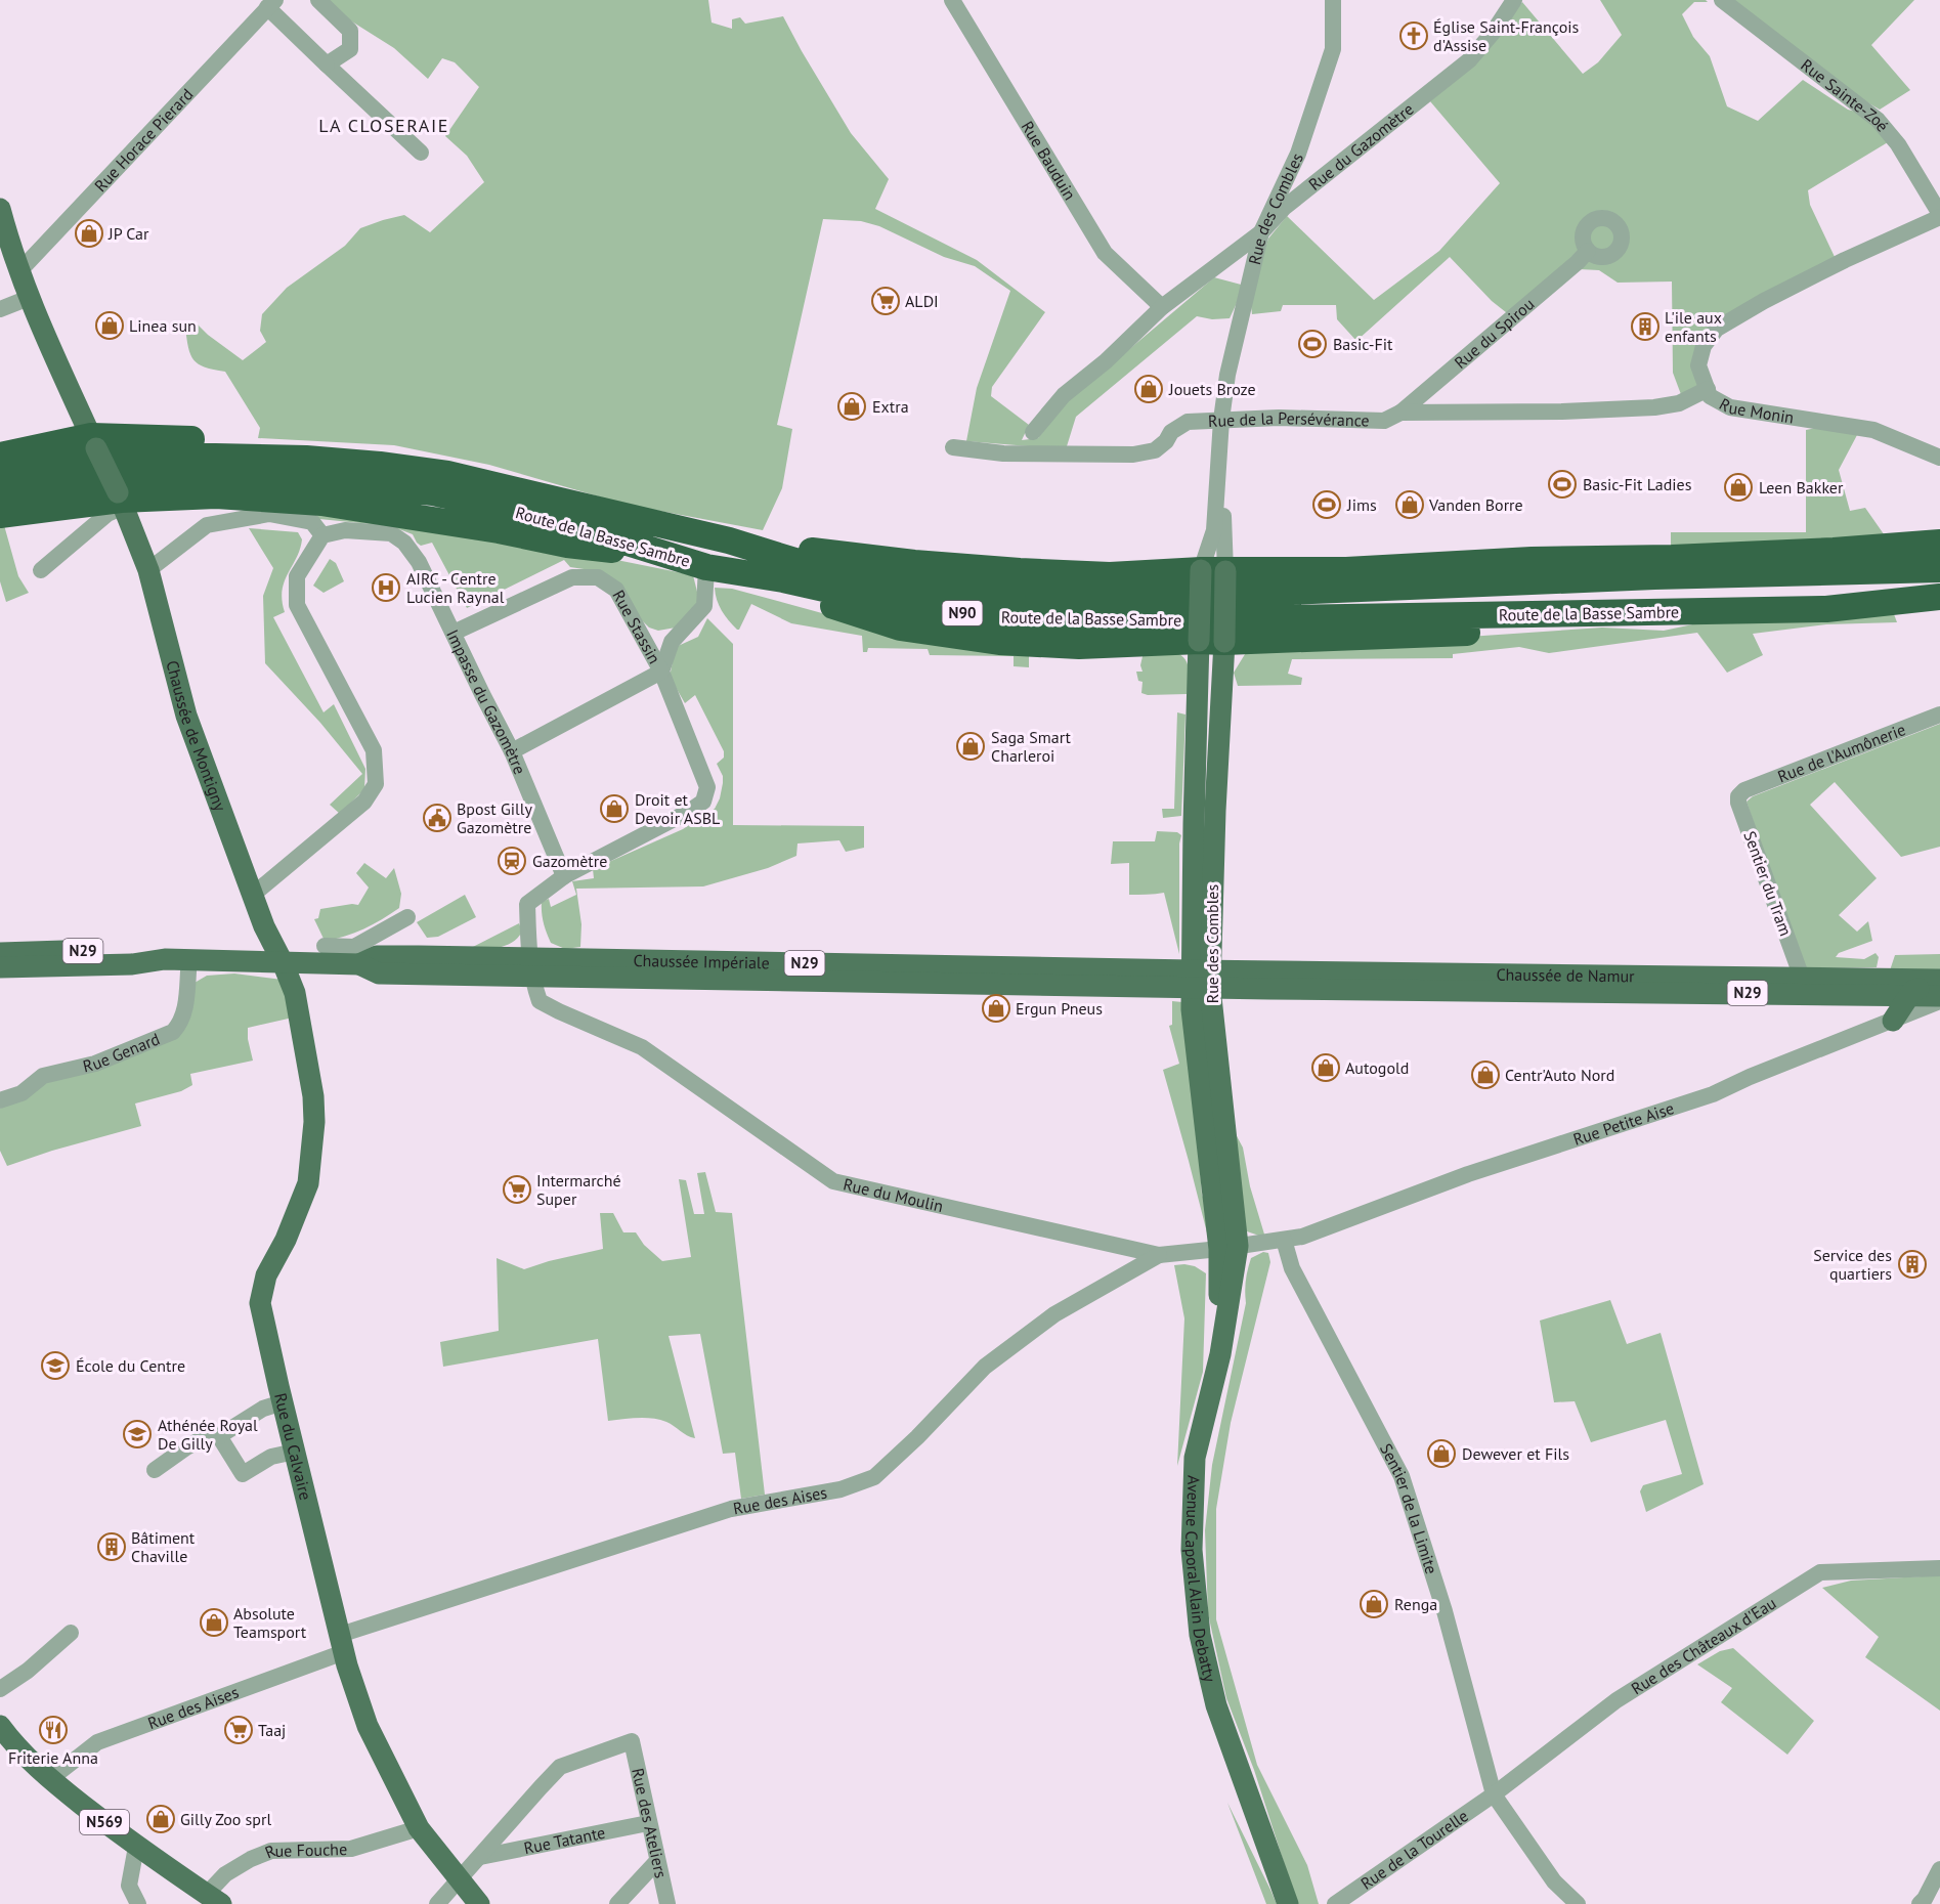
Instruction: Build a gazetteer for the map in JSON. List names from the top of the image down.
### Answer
{
  "streets": {
    "highway": ["Route de la Basse Sambre", "N90"],
    "main road": [
      "Rue des Combles",
      "Chaussée de Montigny",
      "N29",
      "Chaussée Impériale",
      "Chaussée de Namur",
      "Rue du Calvaire",
      "Avenue Caporal Alain Debatty",
      "N569"
    ],
    "street": [
      "Rue Sainte-Zoé",
      "Rue Horace Pierard",
      "Rue du Gazomètre",
      "Rue Bauduin",
      "Rue du Spirou",
      "Rue Monin",
      "Rue de la Persévérance",
      "Rue Stassin",
      "Impasse du Gazomètre",
      "Rue de l'Aumônerie",
      "Sentier du Tram",
      "Rue Genard",
      "Rue Petite Aise",
      "Rue du Moulin",
      "Rue des Aises",
      "Sentier de la Limite",
      "Rue des Châteaux d'Eau",
      "Rue des Ateliers",
      "Rue Tatante",
      "Rue de la Tourelle",
      "Rue Fouche"
    ]
  },
  "crossings": [
    ["Rue Sainte-Zoé", "Rue Monin"],
    ["Rue Horace Pierard", "Chaussée de Montigny"],
    ["Rue du Gazomètre", "Rue Bauduin"],
    ["Rue du Gazomètre", "Rue des Combles"],
    ["Rue des Combles", "Rue de la Persévérance"],
    ["Rue des Combles", "Chaussée Impériale"],
    ["Rue des Combles", "Chaussée de Namur"],
    ["Rue des Combles", "Rue du Moulin"],
    ["Rue des Combles", "Avenue Caporal Alain Debatty"],
    ["Rue du Spirou", "Rue de la Persévérance"],
    ["Rue Monin", "Rue de la Persévérance"],
    ["Rue Stassin", "Impasse du Gazomètre"],
    ["Chaussée de Montigny", "Chaussée Impériale"],
    ["Chaussée de Montigny", "Rue du Calvaire"],
    ["Rue de l'Aumônerie", "Sentier du Tram"],
    ["Sentier du Tram", "Chaussée de Namur"],
    ["N29", "Chaussée de Namur"],
    ["Chaussée Impériale", "Chaussée de Namur"],
    ["Chaussée Impériale", "Rue Genard"],
    ["Chaussée Impériale", "Rue du Moulin"],
    ["Chaussée Impériale", "Rue du Calvaire"],
    ["Rue Petite Aise", "Rue du Moulin"],
    ["Rue du Moulin", "Rue des Aises"],
    ["Rue du Moulin", "Sentier de la Limite"],
    ["Rue du Moulin", "Avenue Caporal Alain Debatty"],
    ["Rue du Calvaire", "Rue des Aises"],
    ["Rue du Calvaire", "Rue Fouche"],
    ["Rue des Aises", "N569"],
    ["Sentier de la Limite", "Rue des Châteaux d'Eau"],
    ["Sentier de la Limite", "Rue de la Tourelle"],
    ["Rue des Châteaux d'Eau", "Rue de la Tourelle"],
    ["N569", "Rue Fouche"],
    ["Rue des Ateliers", "Rue Tatante"]
  ],
  "districts": ["LA CLOSERAIE"],
  "places": {
    "church": ["Église Saint-François d'Assise"],
    "shop": [
      "JP Car",
      "Linea sun",
      "Jouets Broze",
      "Extra",
      "Leen Bakker",
      "Vanden Borre",
      "Saga Smart Charleroi",
      "Droit et Devoir ASBL",
      "Ergun Pneus",
      "Autogold",
      "Centr'Auto Nord",
      "Dewever et Fils",
      "Renga",
      "Absolute Teamsport",
      "Gilly Zoo sprl"
    ],
    "supermarket": ["ALDI", "Intermarché Super", "Taaj"],
    "building": ["L'ile aux enfants", "Service des quartiers", "Bâtiment Chaville"],
    "sports": ["Basic-Fit", "Basic-Fit Ladies", "Jims"],
    "hospital": ["AIRC - Centre Lucien Raynal"],
    "public building": ["Bpost Gilly Gazomètre"],
    "station": ["Gazomètre"],
    "school or university": ["École du Centre", "Athénée Royal De Gilly"],
    "restaurant": ["Friterie Anna"]
  }
}
